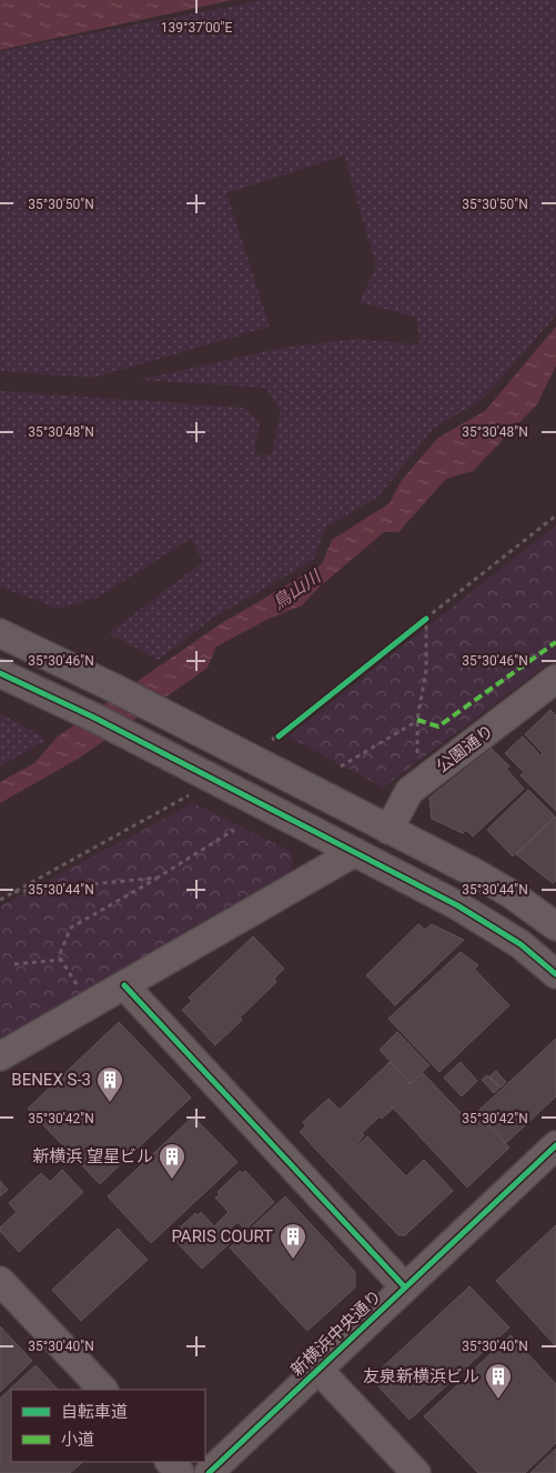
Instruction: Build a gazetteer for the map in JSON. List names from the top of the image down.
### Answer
{
  "streets": {
    "street": ["公園通り", "新横浜中央通り"]
  },
  "water": ["鳥山川"],
  "places": {
    "building": [
      "BENEX S-3",
      "新横浜 望星ビル",
      "PARIS COURT",
      "友泉新横浜ビル"
    ]
  },
  "legend": ["自転車道", "小道"],
  "coordinates": [
    "139°37'00\"E",
    "35°30'50\"N",
    "35°30'48\"N",
    "35°30'46\"N",
    "35°30'44\"N",
    "35°30'42\"N",
    "35°30'40\"N"
  ]
}
